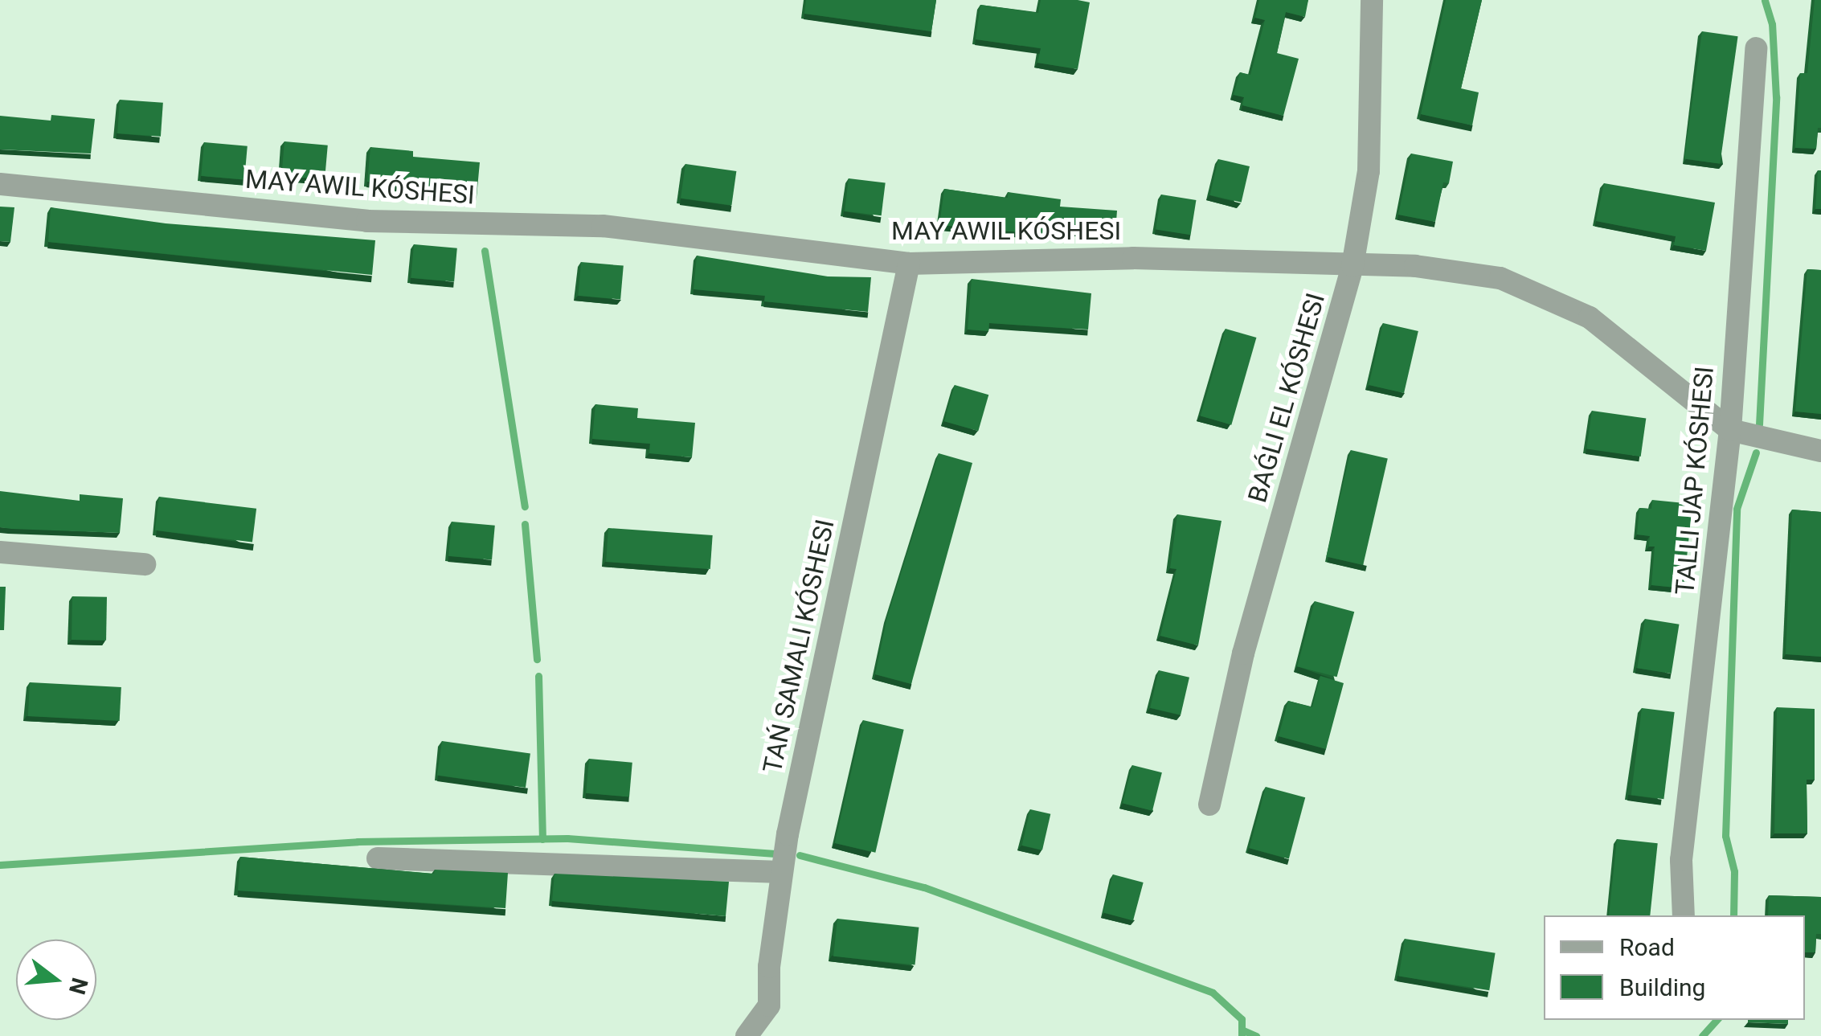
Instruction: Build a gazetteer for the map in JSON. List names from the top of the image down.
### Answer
{
  "legend": ["Road", "Building"],
  "north": "right"
}
